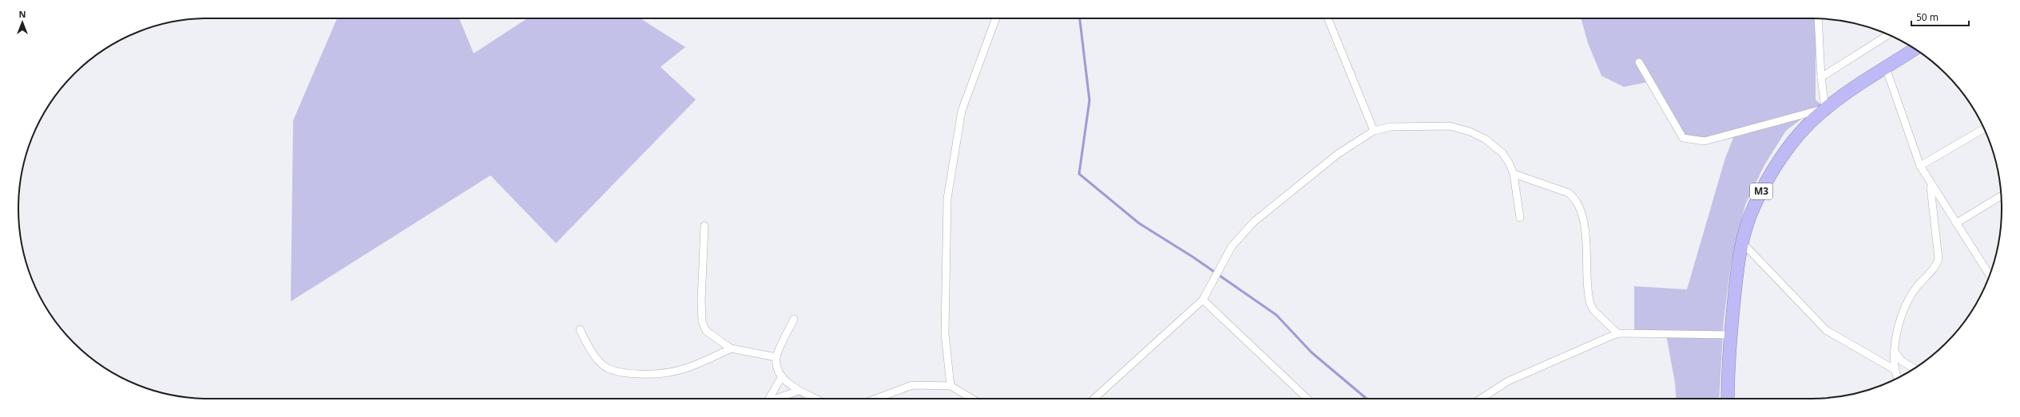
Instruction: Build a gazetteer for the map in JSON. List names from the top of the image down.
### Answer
{
  "streets": {
    "highway": ["M3"]
  },
  "scale_bar": "50 m",
  "north": "top"
}
